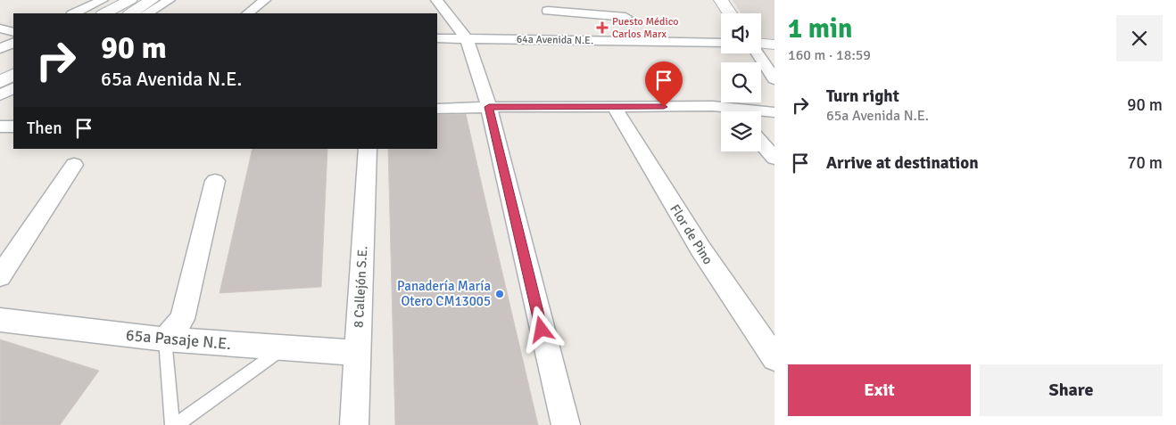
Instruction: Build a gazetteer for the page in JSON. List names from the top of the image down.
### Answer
{
  "streets": {
    "street": [
      "64a Avenida N.E.",
      "Flor de Pino",
      "8 Callejón S.E.",
      "65a Pasaje N.E."
    ]
  },
  "crossings": [
    ["8 Callejón S.E.", "65a Pasaje N.E."]
  ],
  "places": {
    "health": ["Puesto Médico Carlos Marx"],
    "other": ["Panadería María Otero CM13005"]
  },
  "page": {
    "heading": ["1 min", "160 m · 18:59"],
    "turn": ["90 m", "65a Avenida N.E."],
    "list": [
      {
        "name": "Turn right",
        "note": "65a Avenida N.E.",
        "value": "90 m"
      },
      {
        "name": "Arrive at destination",
        "value": "70 m"
      }
    ],
    "then": "Then",
    "buttons": ["Exit", "Share"]
  }
}
